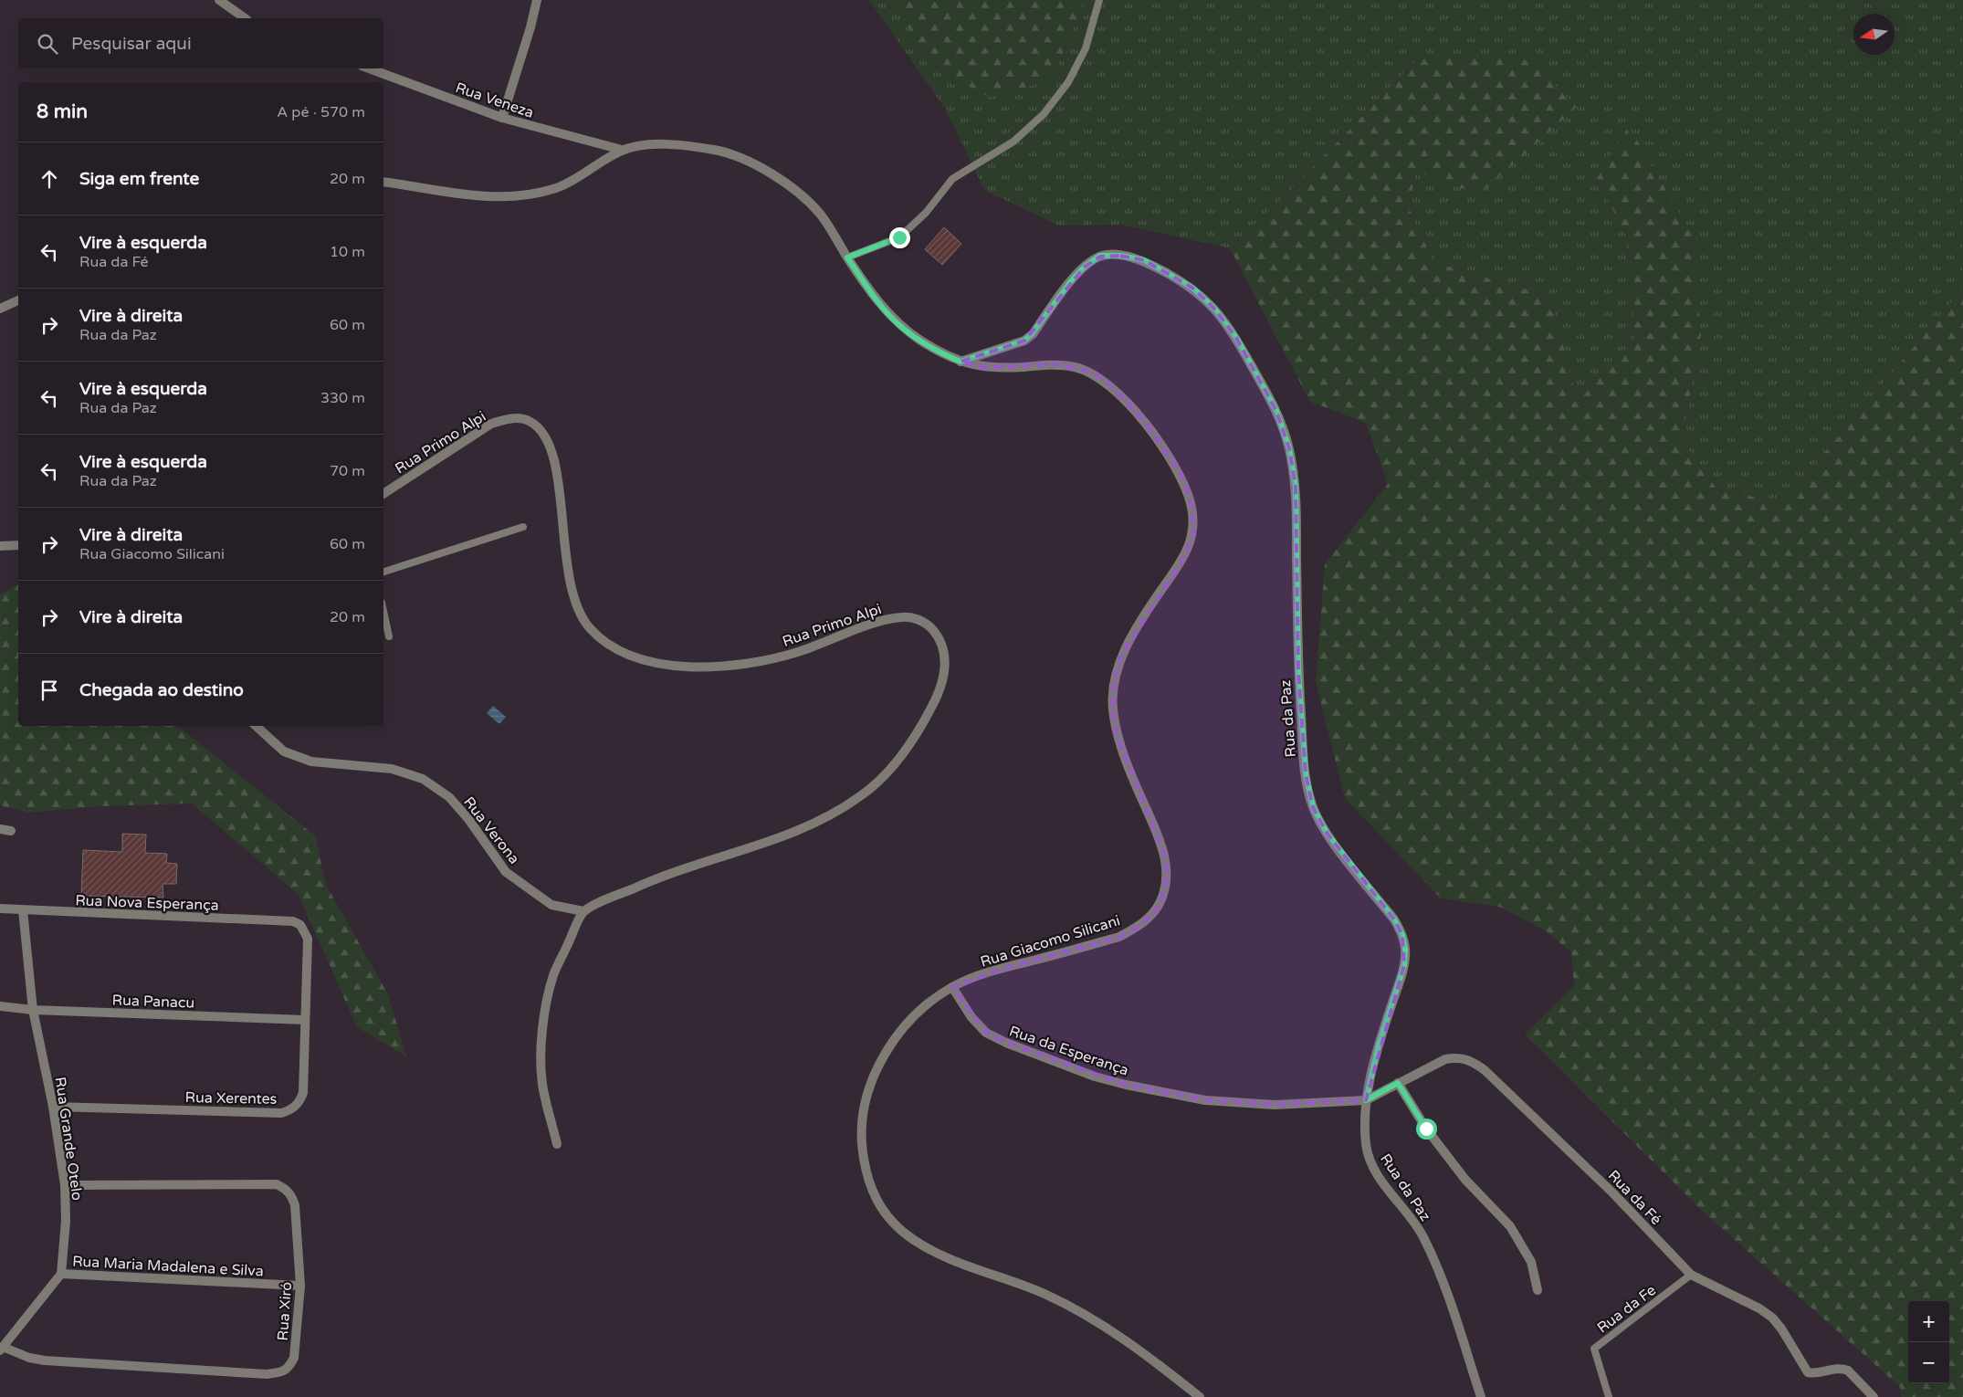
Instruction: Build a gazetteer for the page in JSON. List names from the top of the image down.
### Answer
{
  "streets": {
    "street": [
      "Rua Veneza",
      "Rua Primo Alpi",
      "Rua da Paz",
      "Rua Verona",
      "Rua Nova Esperança",
      "Rua Giacomo Silicani",
      "Rua Panacu",
      "Rua da Esperança",
      "Rua Xerentes",
      "Rua Grande Otelo",
      "Rua da Fé",
      "Rua Maria Madalena e Silva",
      "Rua Xiró"
    ],
    "lane": ["Rua da Fe"]
  },
  "crossings": [
    ["Rua Veneza", "Rua Giacomo Silicani"],
    ["Rua Primo Alpi", "Rua Verona"],
    ["Rua da Paz", "Rua Giacomo Silicani"],
    ["Rua da Paz", "Rua da Esperança"],
    ["Rua da Paz", "Rua da Fé"],
    ["Rua Nova Esperança", "Rua Xerentes"],
    ["Rua Nova Esperança", "Rua Grande Otelo"],
    ["Rua Giacomo Silicani", "Rua da Esperança"],
    ["Rua Panacu", "Rua Xerentes"],
    ["Rua Panacu", "Rua Grande Otelo"],
    ["Rua da Esperança", "Rua da Fé"],
    ["Rua Xerentes", "Rua Grande Otelo"],
    ["Rua Grande Otelo", "Rua Maria Madalena e Silva"],
    ["Rua Grande Otelo", "Rua Xiró"],
    ["Rua da Fé", "Rua da Fe"],
    ["Rua Maria Madalena e Silva", "Rua Xiró"]
  ],
  "north": "left",
  "page": {
    "search": "Pesquisar aqui",
    "heading": ["8 min", "A pé · 570 m"],
    "list": [
      ["Siga em frente", "20 m"],
      ["Vire à esquerda", "Rua da Fé", "10 m"],
      ["Vire à direita", "Rua da Paz", "60 m"],
      ["Vire à esquerda", "Rua da Paz", "330 m"],
      ["Vire à esquerda", "Rua da Paz", "70 m"],
      ["Vire à direita", "Rua Giacomo Silicani", "60 m"],
      ["Vire à direita", "20 m"],
      "Chegada ao destino"
    ],
    "map_buttons": ["+", "−"]
  }
}
